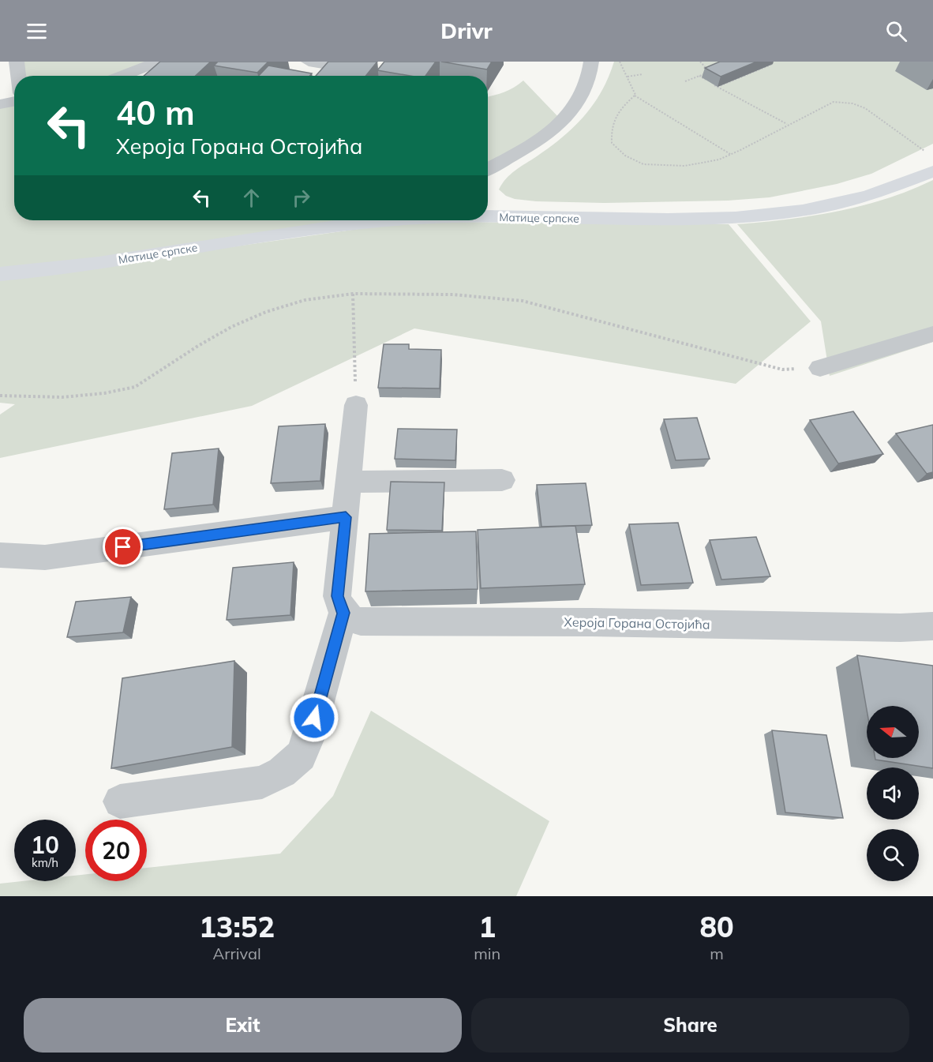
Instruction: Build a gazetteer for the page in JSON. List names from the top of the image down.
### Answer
{
  "streets": {
    "main road": ["Матице српске"],
    "street": ["Хероја Горана Остојића"]
  },
  "north": "left",
  "page": {
    "header": "Drivr",
    "turn": ["40 m", "Хероја Горана Остојића"],
    "speed": "10 km/h",
    "limit": "20",
    "eta": [
      "13:52",
      "Arrival",
      "1",
      "min",
      "80",
      "m"
    ],
    "buttons": ["Exit", "Share"]
  }
}
